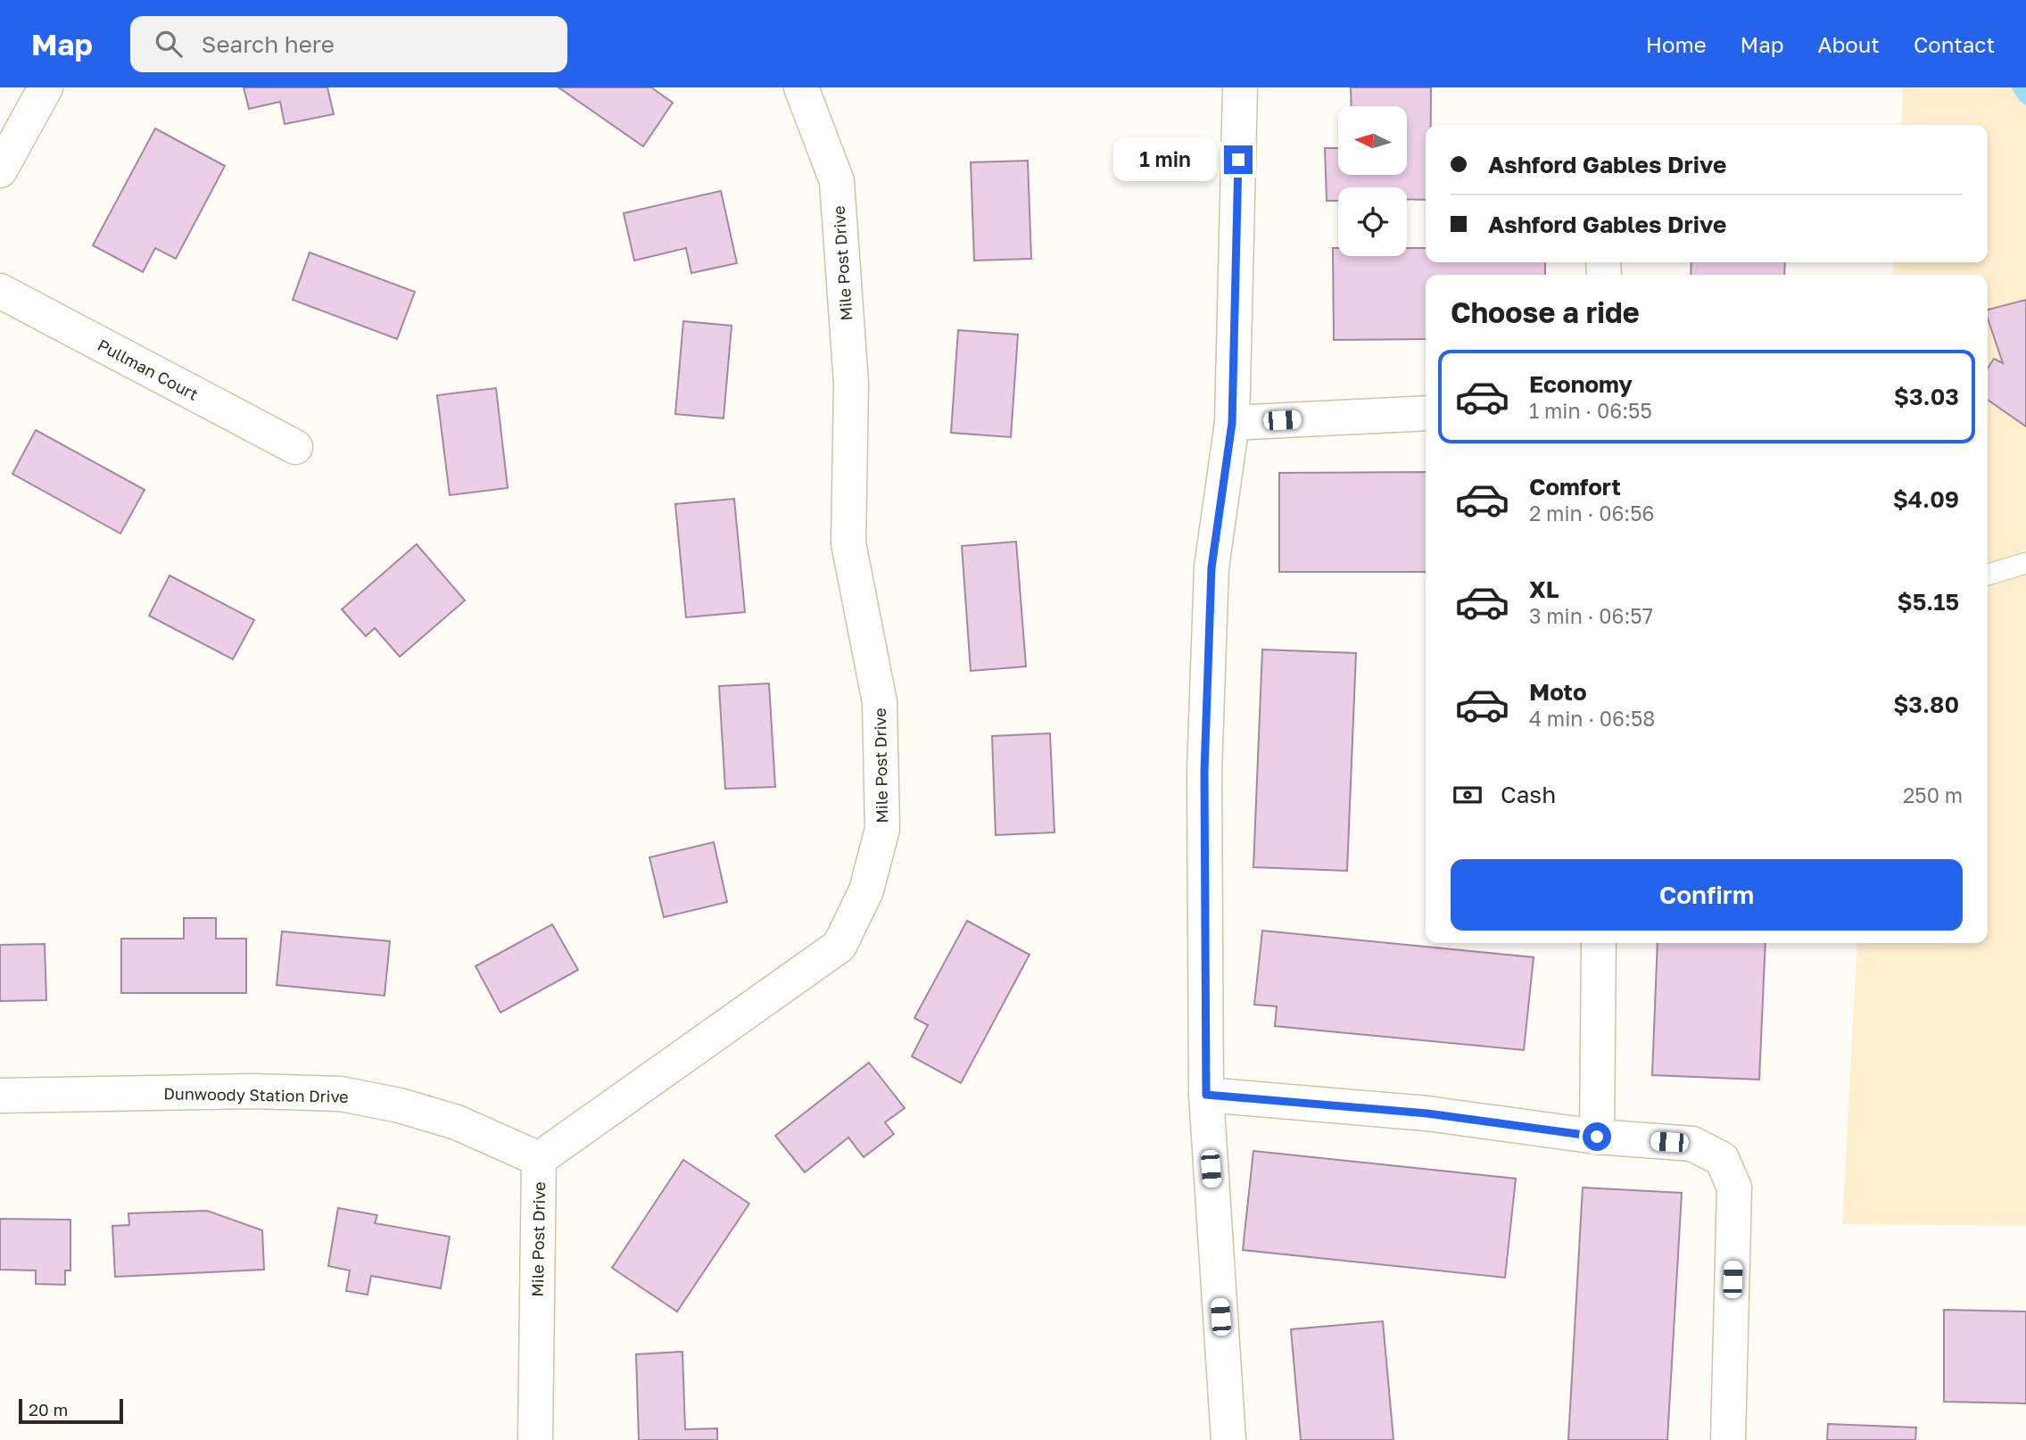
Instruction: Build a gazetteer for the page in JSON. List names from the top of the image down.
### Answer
{
  "streets": {
    "street": ["Mile Post Drive", "Pullman Court", "Dunwoody Station Drive"]
  },
  "crossings": [
    ["Mile Post Drive", "Dunwoody Station Drive"]
  ],
  "scale_bar": "20 m",
  "north": "left",
  "page": {
    "header": "Map",
    "search": "Search here",
    "nav": [
      "Home",
      "Map",
      "About",
      "Contact"
    ],
    "banner": ["Ashford Gables Drive", "Ashford Gables Drive"],
    "bubble": "1 min",
    "heading": "Choose a ride",
    "list": [
      {
        "name": "Economy",
        "note": "1 min · 06:55",
        "value": "$3.03"
      },
      {
        "name": "Comfort",
        "note": "2 min · 06:56",
        "value": "$4.09"
      },
      {
        "name": "XL",
        "note": "3 min · 06:57",
        "value": "$5.15"
      },
      {
        "name": "Moto",
        "note": "4 min · 06:58",
        "value": "$3.80"
      }
    ],
    "pay": ["Cash", "250 m"],
    "buttons": "Confirm",
    "scale": "20 m"
  }
}
